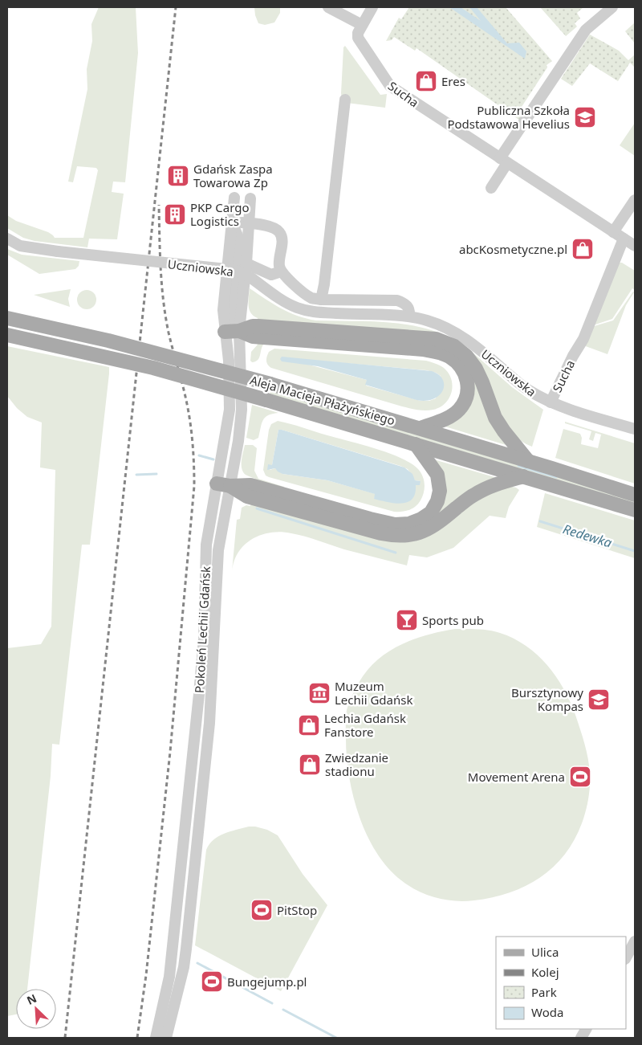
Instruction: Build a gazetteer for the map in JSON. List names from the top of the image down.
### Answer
{
  "streets": {
    "main road": ["Aleja Macieja Płażyńskiego"],
    "street": ["Sucha", "Uczniowska", "Pokoleń Lechii Gdańsk"]
  },
  "crossings": [
    ["Sucha", "Uczniowska"],
    ["Uczniowska", "Pokoleń Lechii Gdańsk"]
  ],
  "water": ["Redewka"],
  "places": {
    "shop": [
      "Eres",
      "abcKosmetyczne.pl",
      "Lechia Gdańsk Fanstore",
      "Zwiedzanie stadionu"
    ],
    "school or university": ["Publiczna Szkoła Podstawowa Hevelius", "Bursztynowy Kompas"],
    "building": ["Gdańsk Zaspa Towarowa Zp", "PKP Cargo Logistics"],
    "bar": ["Sports pub"],
    "museum": ["Muzeum Lechii Gdańsk"],
    "sports": ["Movement Arena", "PitStop", "Bungejump.pl"]
  },
  "legend": [
    "Ulica",
    "Kolej",
    "Park",
    "Woda"
  ],
  "north": "top left"
}
